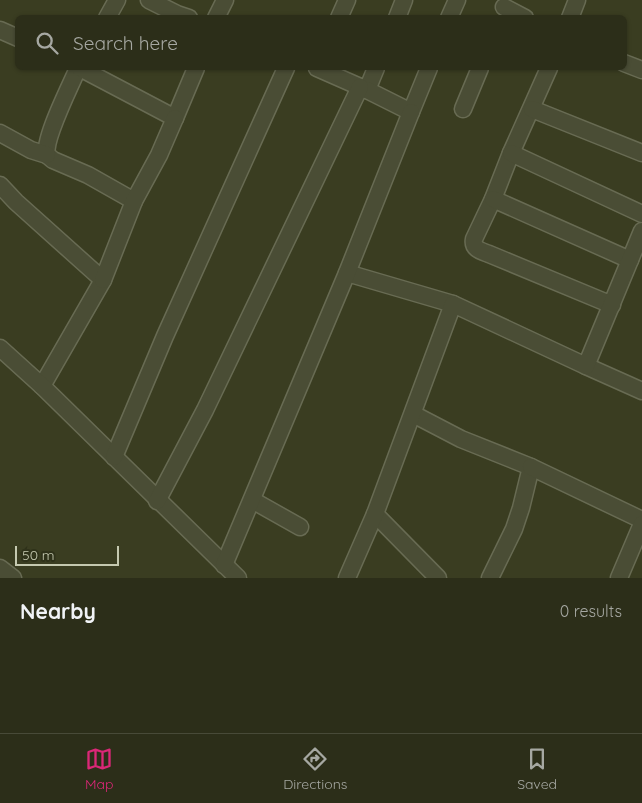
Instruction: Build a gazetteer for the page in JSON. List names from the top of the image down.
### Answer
{
  "scale_bar": "50 m",
  "page": {
    "search": "Search here",
    "scale": "50 m",
    "heading": ["Nearby", "0 results"],
    "nav": ["Map", "Directions", "Saved"]
  }
}
